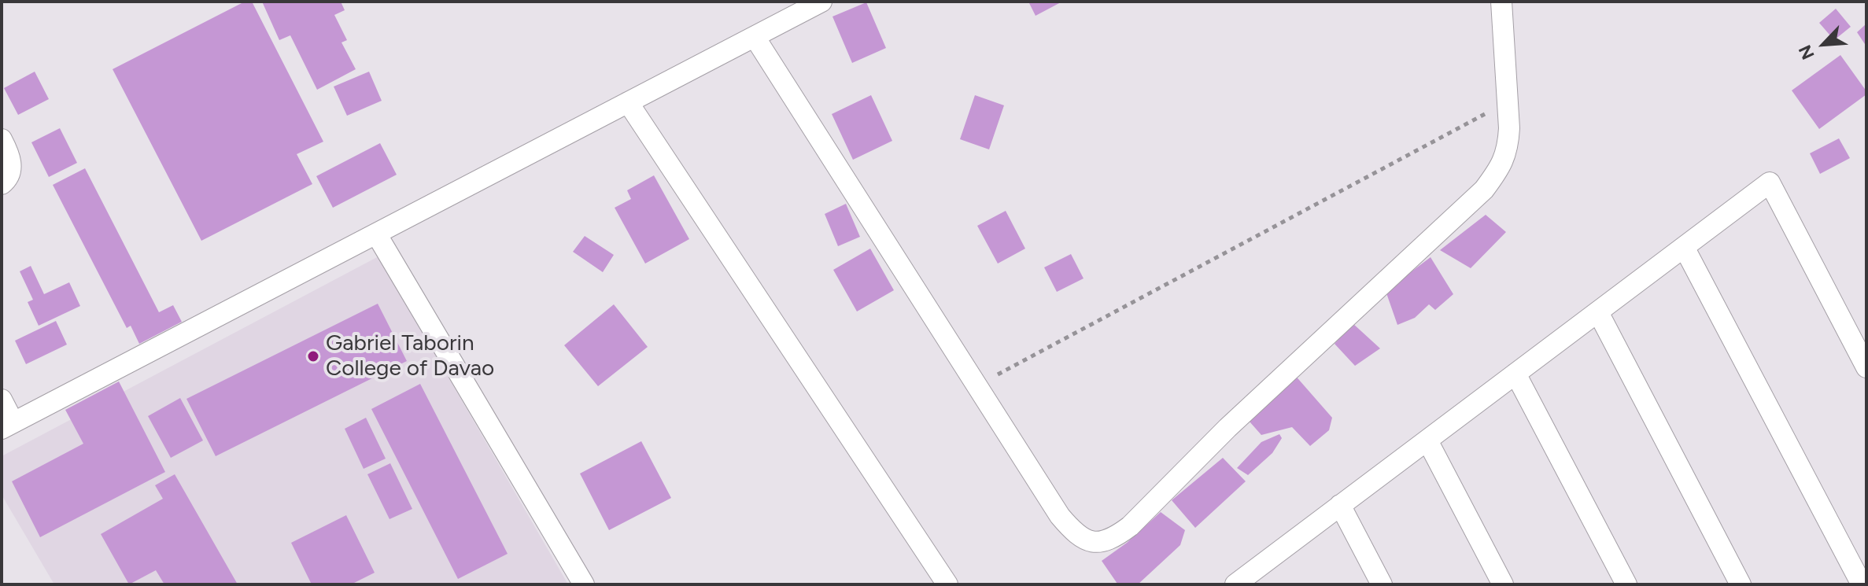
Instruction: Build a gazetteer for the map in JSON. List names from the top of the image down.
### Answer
{
  "places": ["Gabriel Taborin College of Davao"],
  "north": "bottom left"
}
